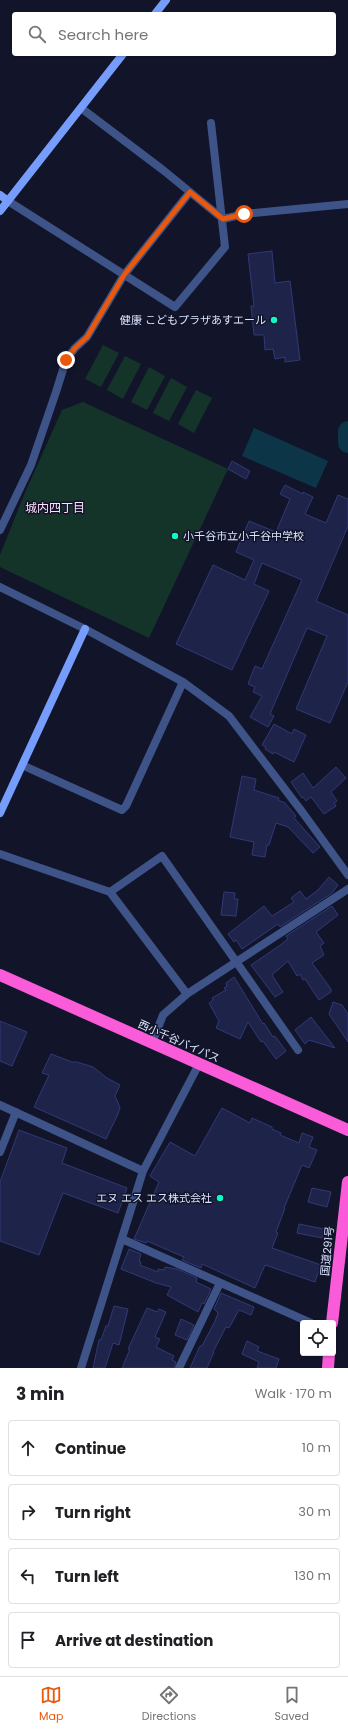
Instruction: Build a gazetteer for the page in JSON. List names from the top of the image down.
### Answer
{
  "streets": {
    "highway": ["西小千谷バイパス", "国道291号"]
  },
  "districts": ["城内四丁目"],
  "places": ["健康 こどもプラザあすエール", "小千谷市立小千谷中学校", "エヌ エス エス株式会社"],
  "page": {
    "search": "Search here",
    "heading": ["3 min", "Walk · 170 m"],
    "list": [
      ["Continue", "10 m"],
      ["Turn right", "30 m"],
      ["Turn left", "130 m"],
      "Arrive at destination"
    ],
    "nav": ["Map", "Directions", "Saved"]
  }
}
